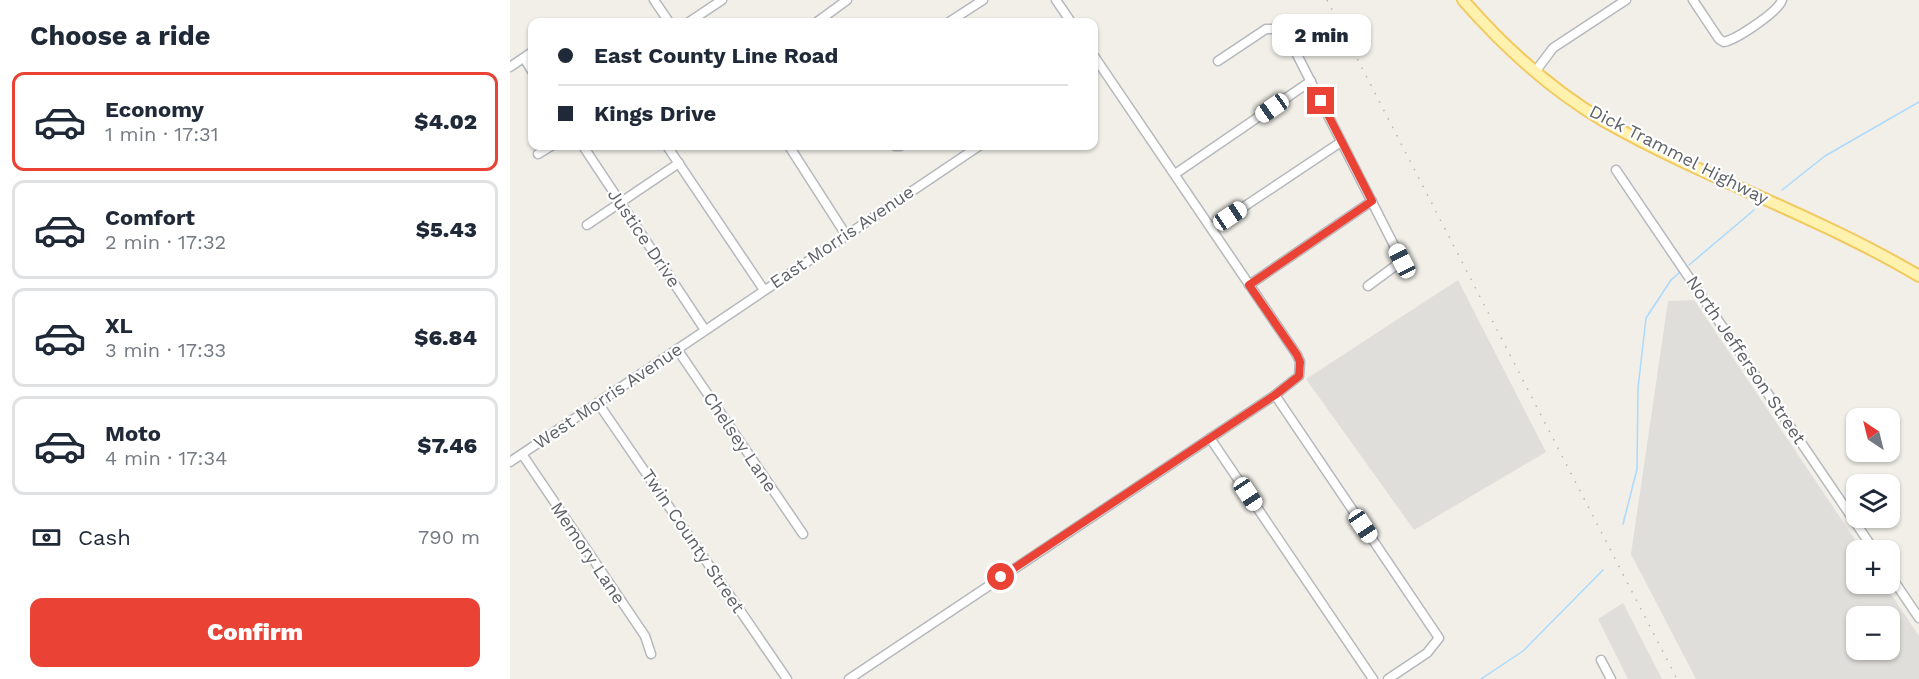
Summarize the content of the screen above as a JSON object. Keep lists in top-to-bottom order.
{
  "streets": {
    "main road": ["Dick Trammel Highway"],
    "street": [
      "East Morris Avenue",
      "Justice Drive",
      "North Jefferson Street",
      "West Morris Avenue",
      "Chelsey Lane",
      "Twin County Street",
      "Memory Lane"
    ]
  },
  "crossings": [
    ["East Morris Avenue", "Justice Drive"],
    ["East Morris Avenue", "West Morris Avenue"],
    ["Justice Drive", "West Morris Avenue"],
    ["West Morris Avenue", "Chelsey Lane"],
    ["West Morris Avenue", "Twin County Street"],
    ["West Morris Avenue", "Memory Lane"]
  ],
  "north": "top left",
  "page": {
    "heading": "Choose a ride",
    "bubble": "2 min",
    "banner": ["East County Line Road", "Kings Drive"],
    "list": [
      {
        "name": "Economy",
        "note": "1 min · 17:31",
        "value": "$4.02"
      },
      {
        "name": "Comfort",
        "note": "2 min · 17:32",
        "value": "$5.43"
      },
      {
        "name": "XL",
        "note": "3 min · 17:33",
        "value": "$6.84"
      },
      {
        "name": "Moto",
        "note": "4 min · 17:34",
        "value": "$7.46"
      }
    ],
    "map_buttons": ["+", "−"],
    "pay": ["Cash", "790 m"],
    "buttons": "Confirm"
  }
}
